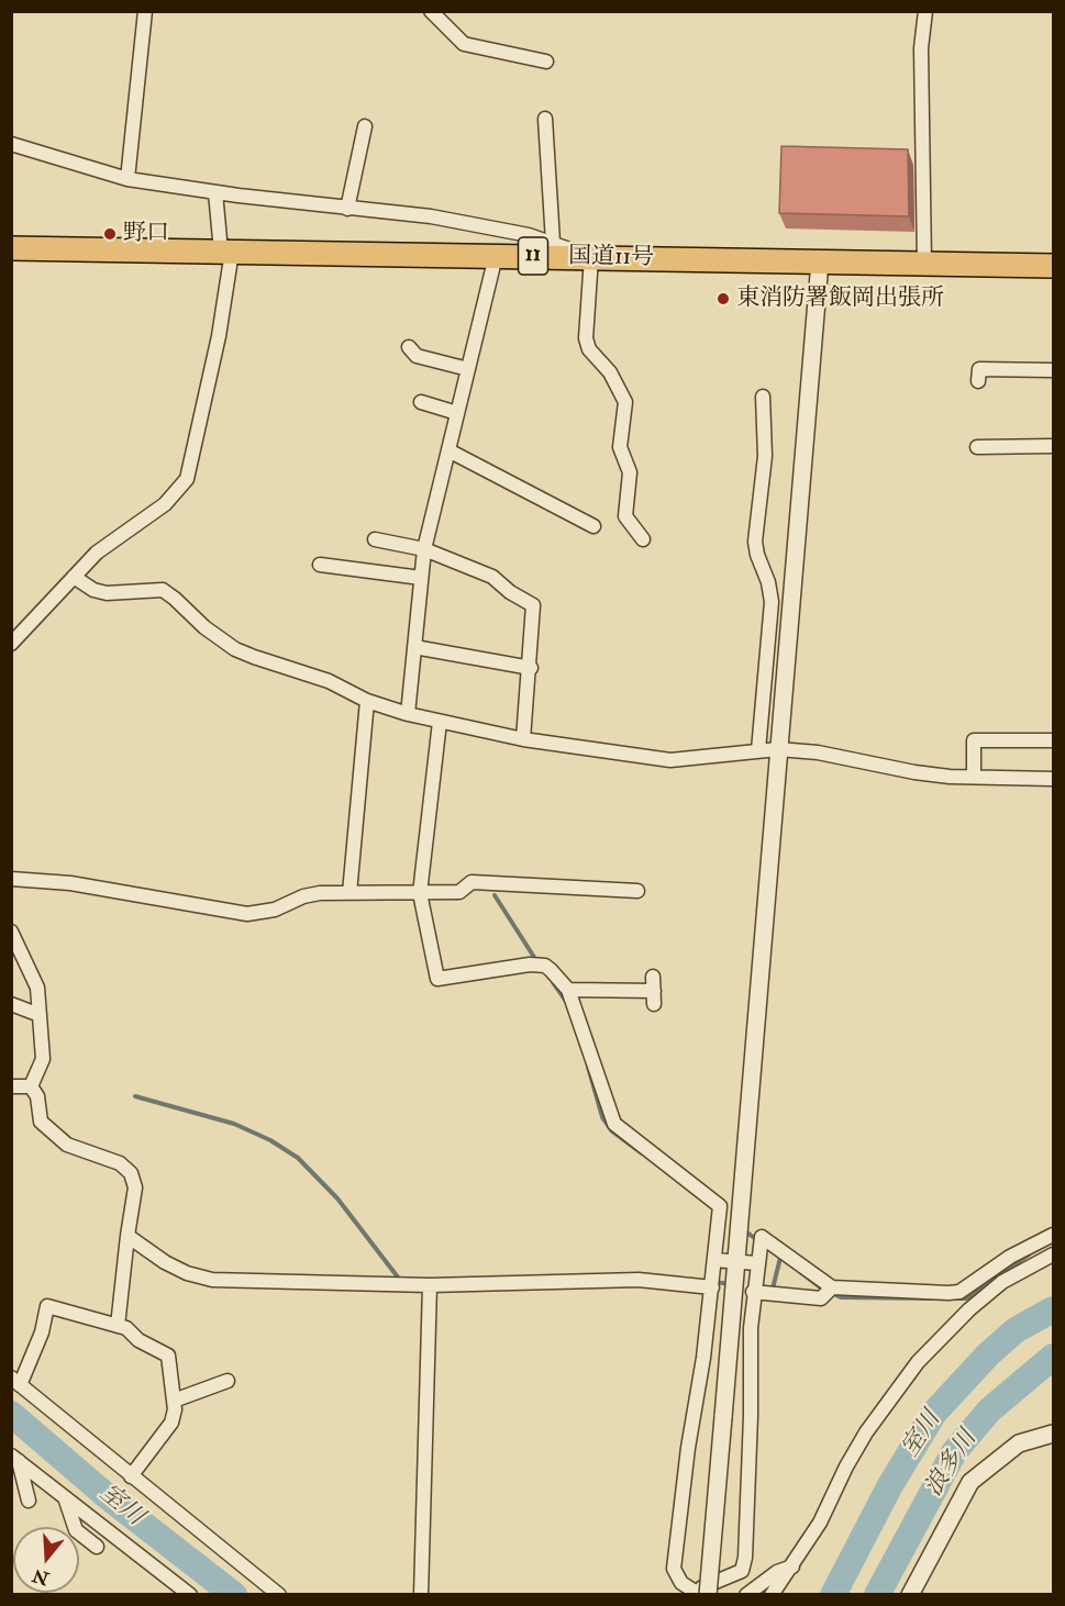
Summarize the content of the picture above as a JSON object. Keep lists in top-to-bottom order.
{
  "streets": {
    "highway": ["11", "国道11号"]
  },
  "water": ["室川", "浪多川"],
  "places": ["野口", "東消防署飯岡出張所"],
  "north": "bottom"
}
